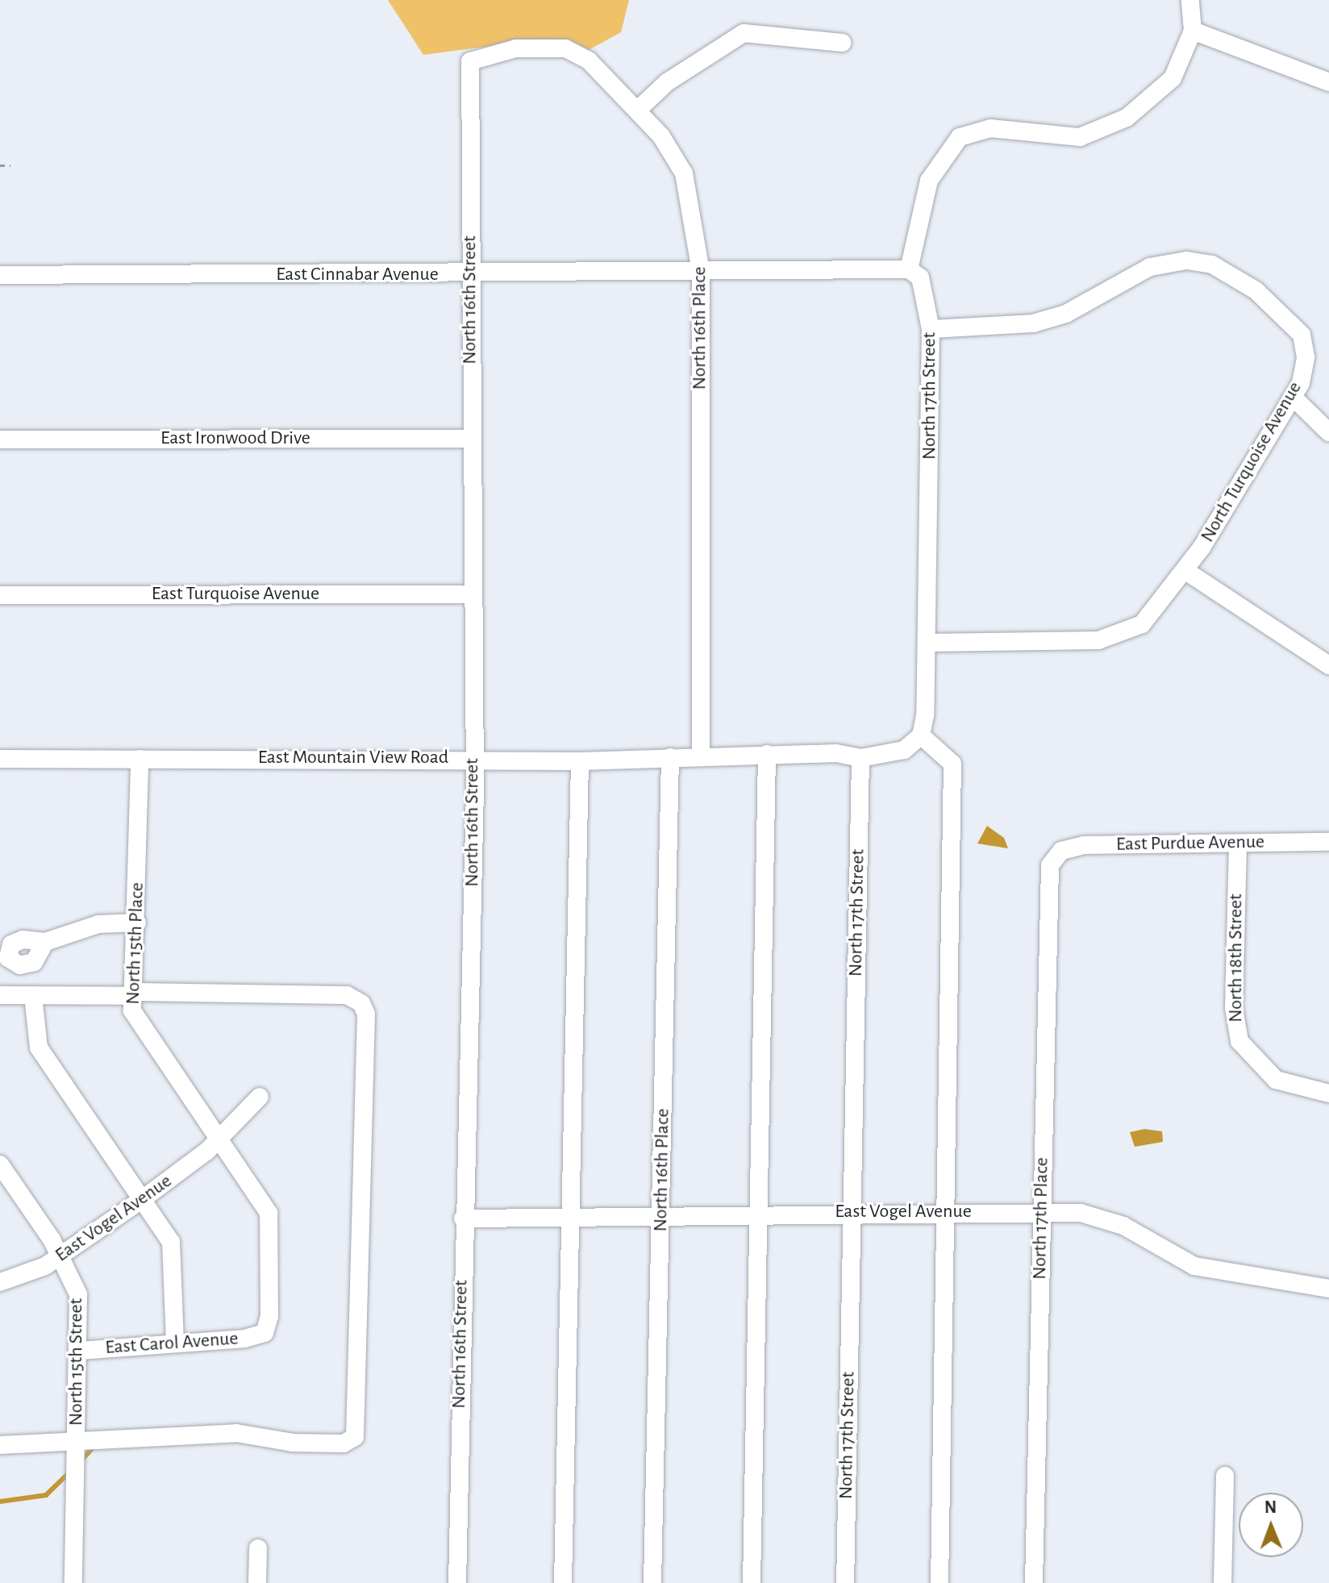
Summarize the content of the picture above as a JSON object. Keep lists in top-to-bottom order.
{
  "streets": {
    "street": [
      "East Cinnabar Avenue",
      "North 16th Street",
      "North 16th Place",
      "North 17th Street",
      "East Ironwood Drive",
      "North Turquoise Avenue",
      "East Turquoise Avenue",
      "East Mountain View Road",
      "East Purdue Avenue",
      "North 15th Place",
      "North 18th Street",
      "East Vogel Avenue",
      "North 17th Place",
      "East Carol Avenue",
      "North 15th Street"
    ]
  },
  "crossings": [
    ["East Cinnabar Avenue", "North 16th Street"],
    ["East Cinnabar Avenue", "North 16th Place"],
    ["East Cinnabar Avenue", "North 17th Street"],
    ["North 16th Street", "North 16th Place"],
    ["North 16th Street", "East Ironwood Drive"],
    ["North 16th Street", "East Turquoise Avenue"],
    ["North 16th Street", "East Mountain View Road"],
    ["North 16th Street", "East Vogel Avenue"],
    ["North 16th Place", "East Mountain View Road"],
    ["North 16th Place", "East Vogel Avenue"],
    ["North 17th Street", "North Turquoise Avenue"],
    ["North 17th Street", "East Mountain View Road"],
    ["North 17th Street", "East Vogel Avenue"],
    ["East Mountain View Road", "North 15th Place"],
    ["East Purdue Avenue", "North 18th Street"],
    ["East Purdue Avenue", "North 17th Place"],
    ["North 15th Place", "East Vogel Avenue"],
    ["North 15th Place", "East Carol Avenue"],
    ["East Vogel Avenue", "North 17th Place"],
    ["East Vogel Avenue", "North 15th Street"],
    ["East Carol Avenue", "North 15th Street"]
  ],
  "north": "top"
}
